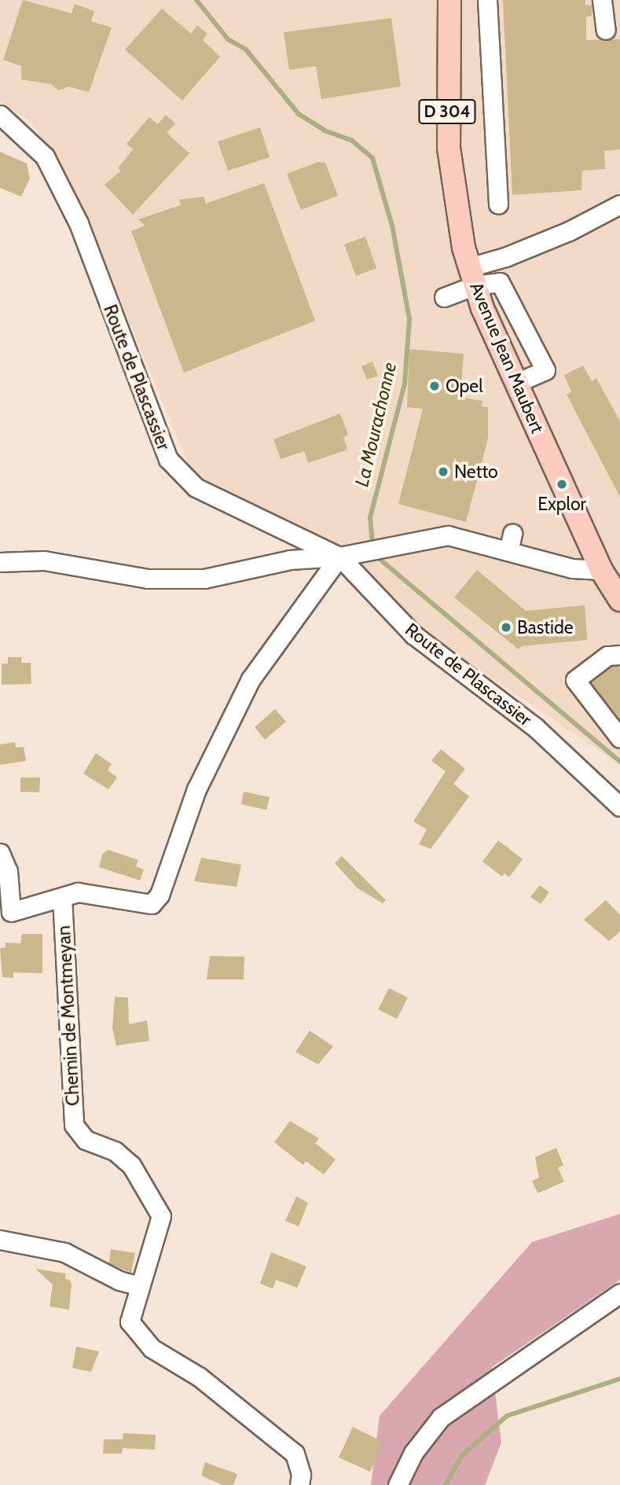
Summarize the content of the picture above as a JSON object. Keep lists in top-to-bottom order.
{
  "streets": {
    "main road": ["D 304", "Avenue Jean Maubert"],
    "street": ["Route de Plascassier", "Chemin de Montmeyan"]
  },
  "water": ["La Mourachonne"],
  "places": [
    "Opel",
    "Netto",
    "Explor",
    "Bastide"
  ]
}
